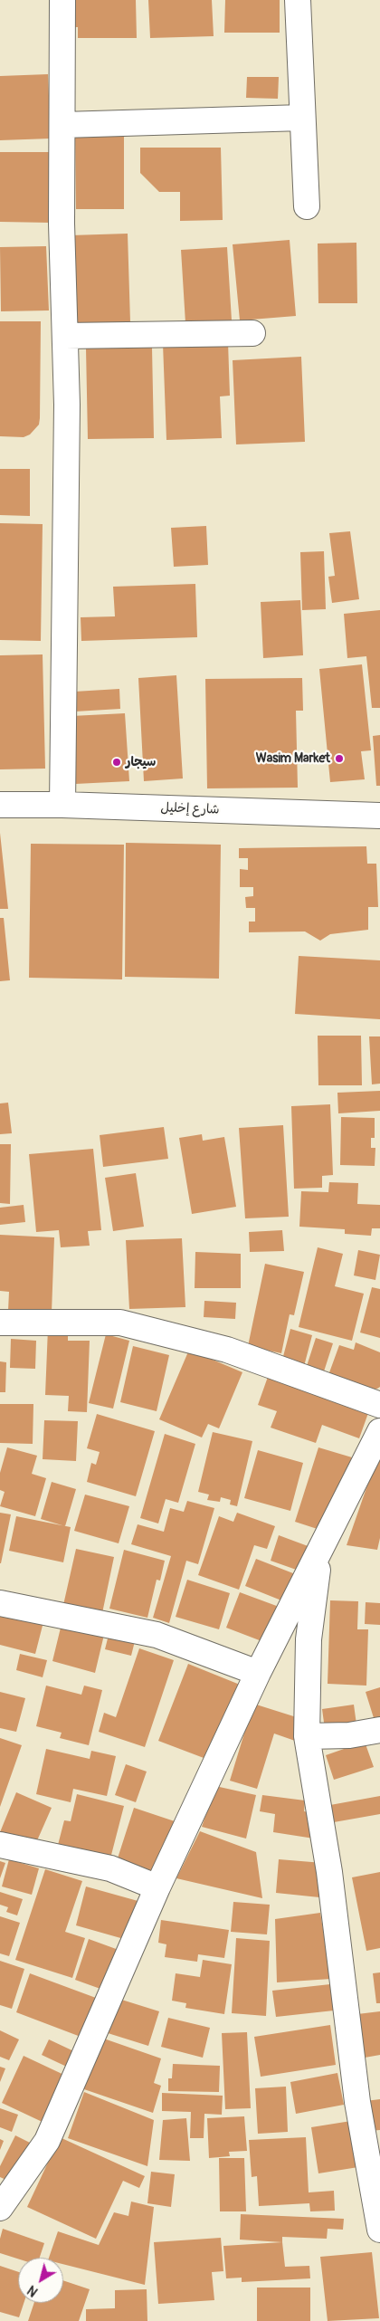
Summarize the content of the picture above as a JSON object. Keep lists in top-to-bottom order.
{
  "streets": {
    "street": ["شارع إخليل"]
  },
  "places": ["Wasim Market", "سيجار"],
  "north": "bottom left"
}
